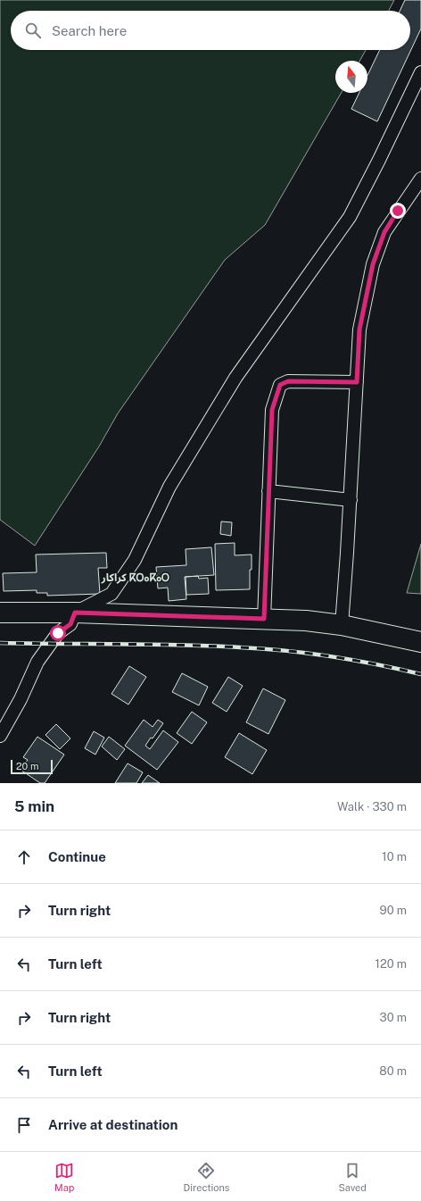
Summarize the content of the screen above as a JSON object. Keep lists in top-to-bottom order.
{
  "districts": ["كراكار ⴽⵔⴰⴽⴰⵔ"],
  "scale_bar": "20 m",
  "north": "top",
  "page": {
    "search": "Search here",
    "scale": "20 m",
    "heading": ["5 min", "Walk · 330 m"],
    "list": [
      ["Continue", "10 m"],
      ["Turn right", "90 m"],
      ["Turn left", "120 m"],
      ["Turn right", "30 m"],
      ["Turn left", "80 m"],
      "Arrive at destination"
    ],
    "nav": ["Map", "Directions", "Saved"]
  }
}
